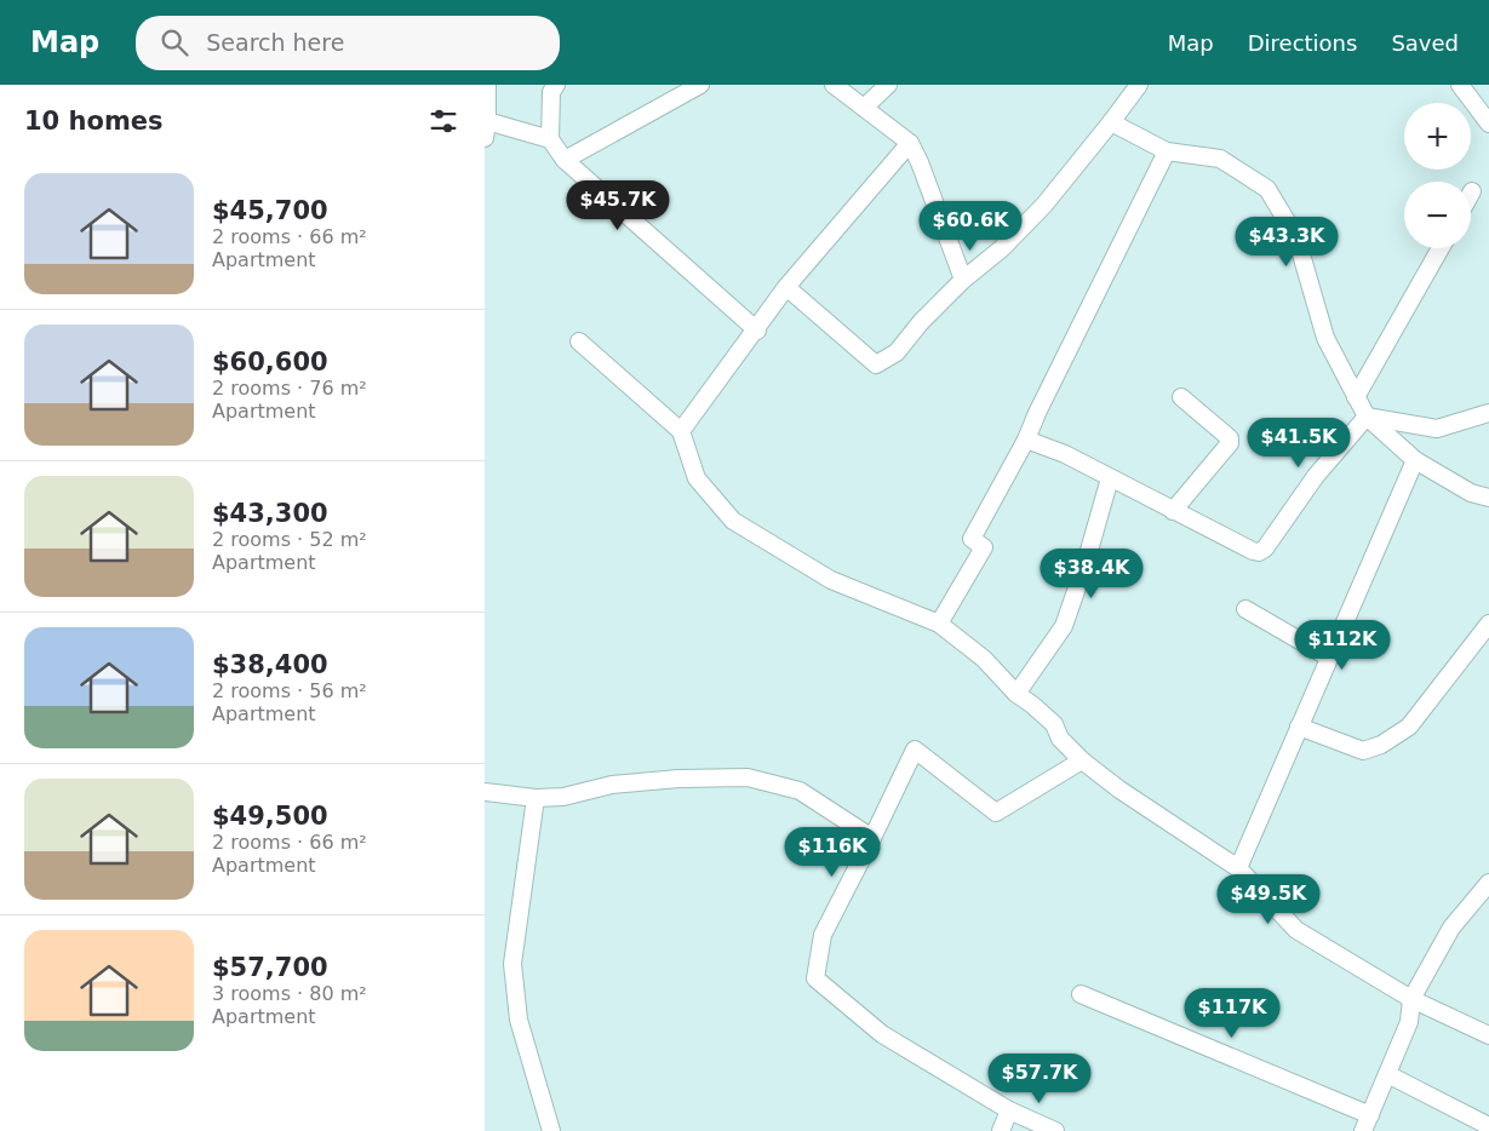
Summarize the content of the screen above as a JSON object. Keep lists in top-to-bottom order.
{
  "page": {
    "header": "Map",
    "search": "Search here",
    "nav": ["Map", "Directions", "Saved"],
    "heading": "10 homes",
    "map_buttons": ["+", "−"],
    "list": [
      {
        "name": "$45,700",
        "note": "2 rooms · 66 m² · Apartment"
      },
      {
        "name": "$60,600",
        "note": "2 rooms · 76 m² · Apartment"
      },
      {
        "name": "$43,300",
        "note": "2 rooms · 52 m² · Apartment"
      },
      {
        "name": "$38,400",
        "note": "2 rooms · 56 m² · Apartment"
      },
      {
        "name": "$49,500",
        "note": "2 rooms · 66 m² · Apartment"
      },
      {
        "name": "$57,700",
        "note": "3 rooms · 80 m² · Apartment"
      }
    ],
    "price": [
      "$45.7K",
      "$60.6K",
      "$43.3K",
      "$41.5K",
      "$38.4K",
      "$112K",
      "$116K",
      "$49.5K",
      "$117K",
      "$57.7K"
    ]
  }
}
